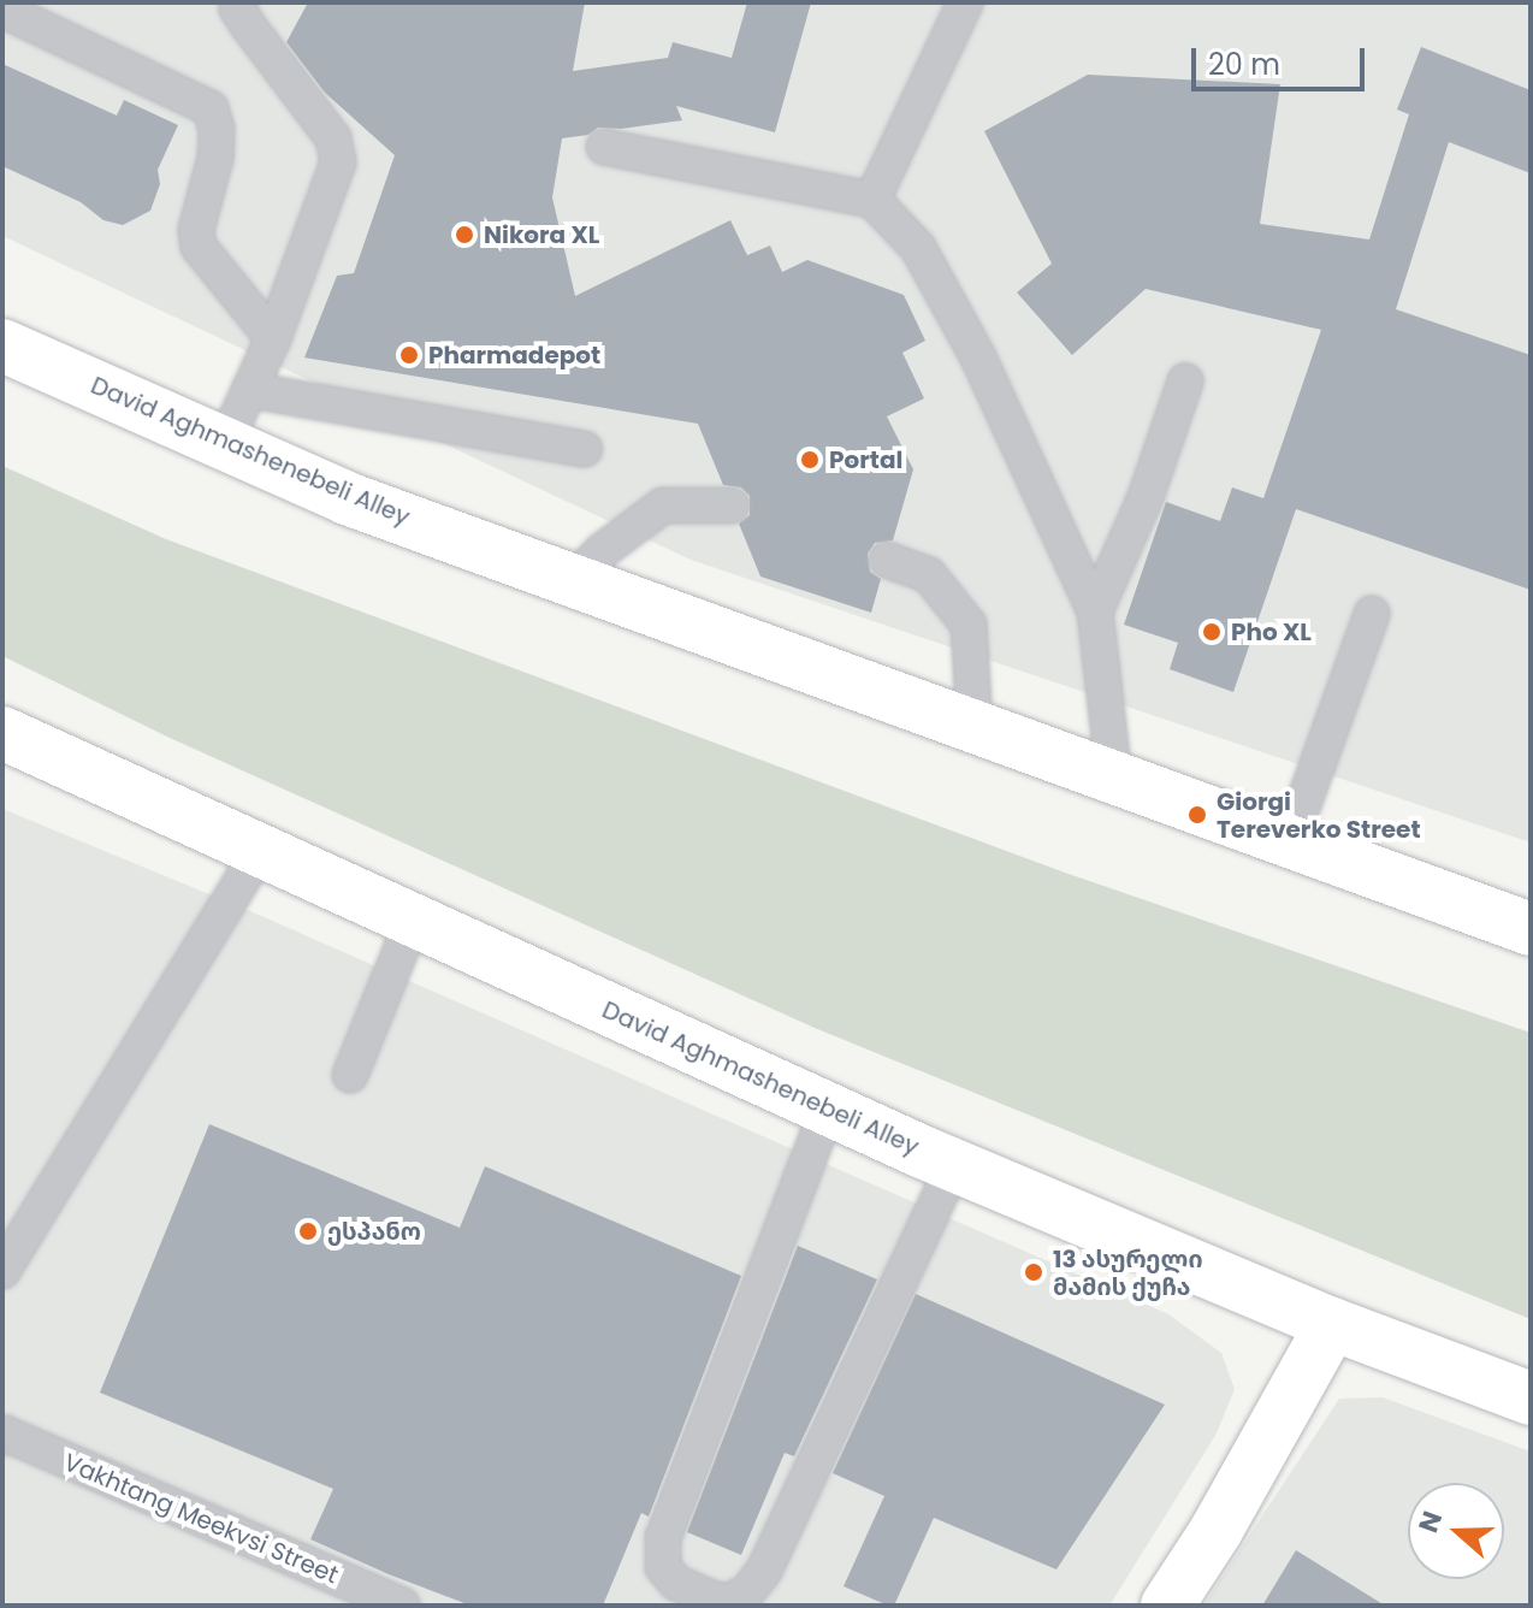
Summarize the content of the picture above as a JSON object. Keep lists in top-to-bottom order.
{
  "streets": {
    "main road": ["David Aghmashenebeli Alley"],
    "lane": ["Vakhtang Meekvsi Street"]
  },
  "places": [
    "Nikora XL",
    "Pharmadepot",
    "Portal",
    "Pho XL",
    "Giorgi Tereverko Street",
    "ესპანო",
    "13 ასურელი მამის ქუჩა"
  ],
  "scale_bar": "20 m",
  "north": "left"
}
